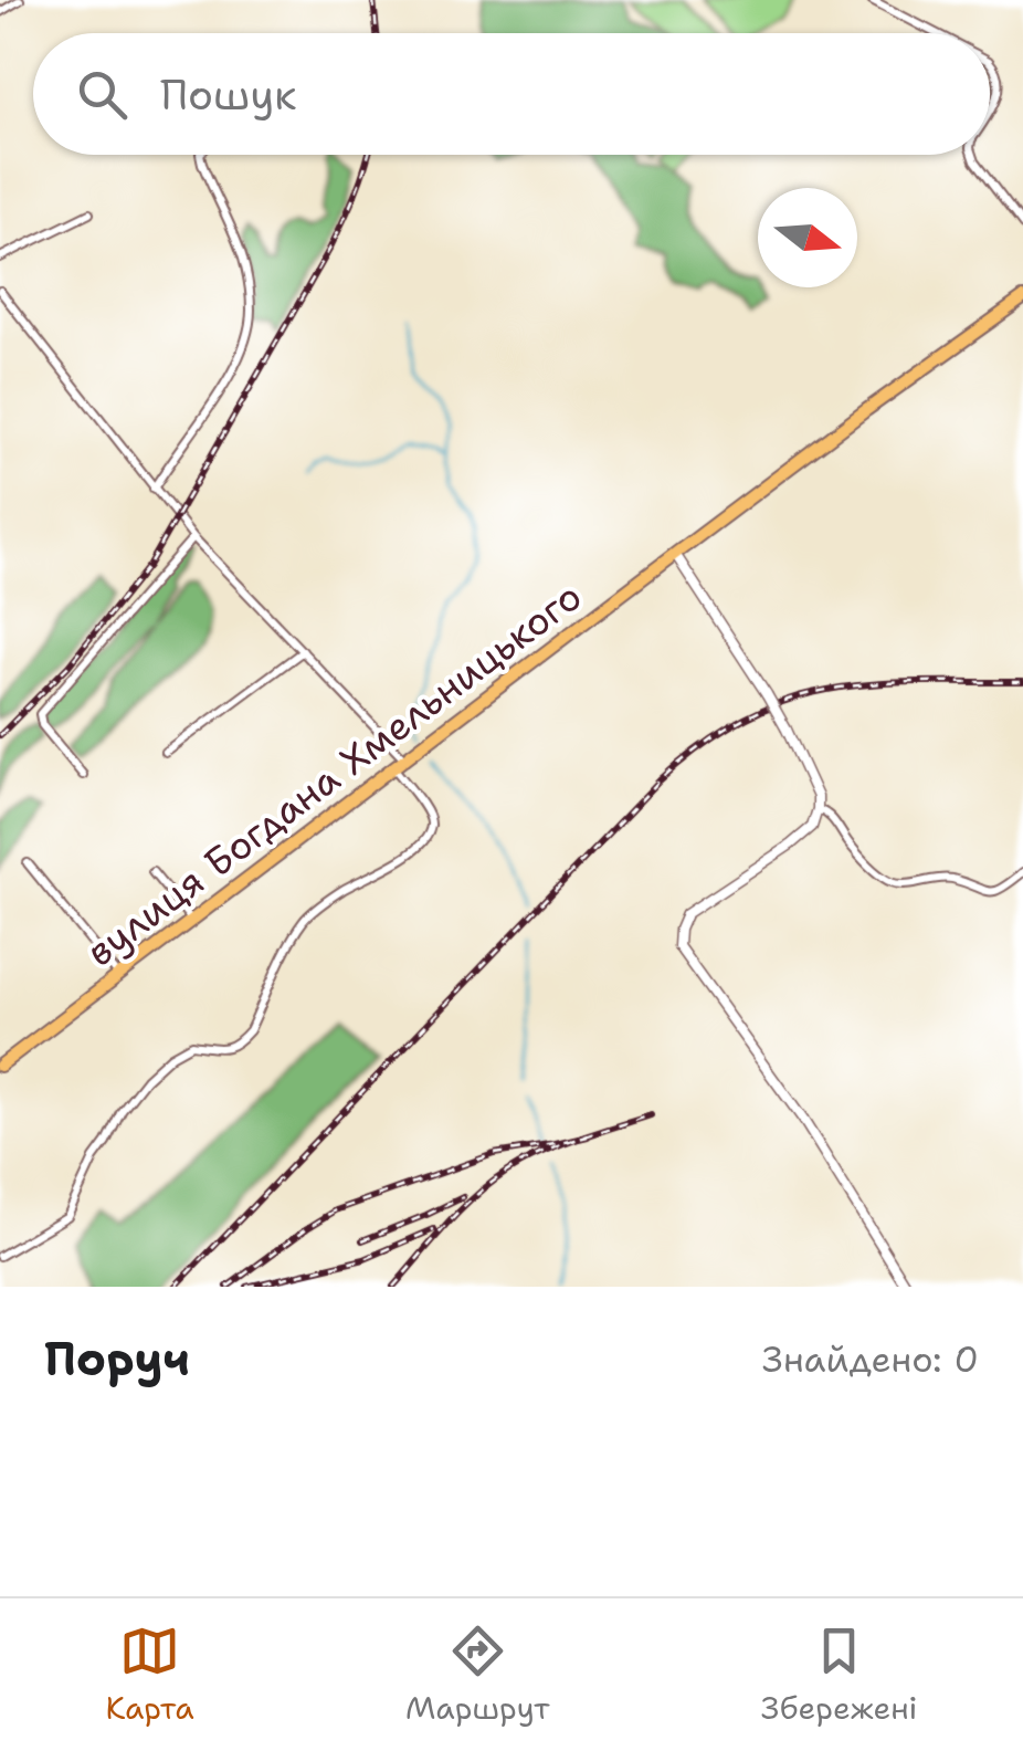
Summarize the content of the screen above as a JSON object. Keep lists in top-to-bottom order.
{
  "streets": {
    "main road": ["вулиця Богдана Хмельницького"]
  },
  "north": "right",
  "page": {
    "search": "Пошук",
    "heading": ["Поруч", "Знайдено: 0"],
    "nav": ["Карта", "Маршрут", "Збережені"]
  }
}
